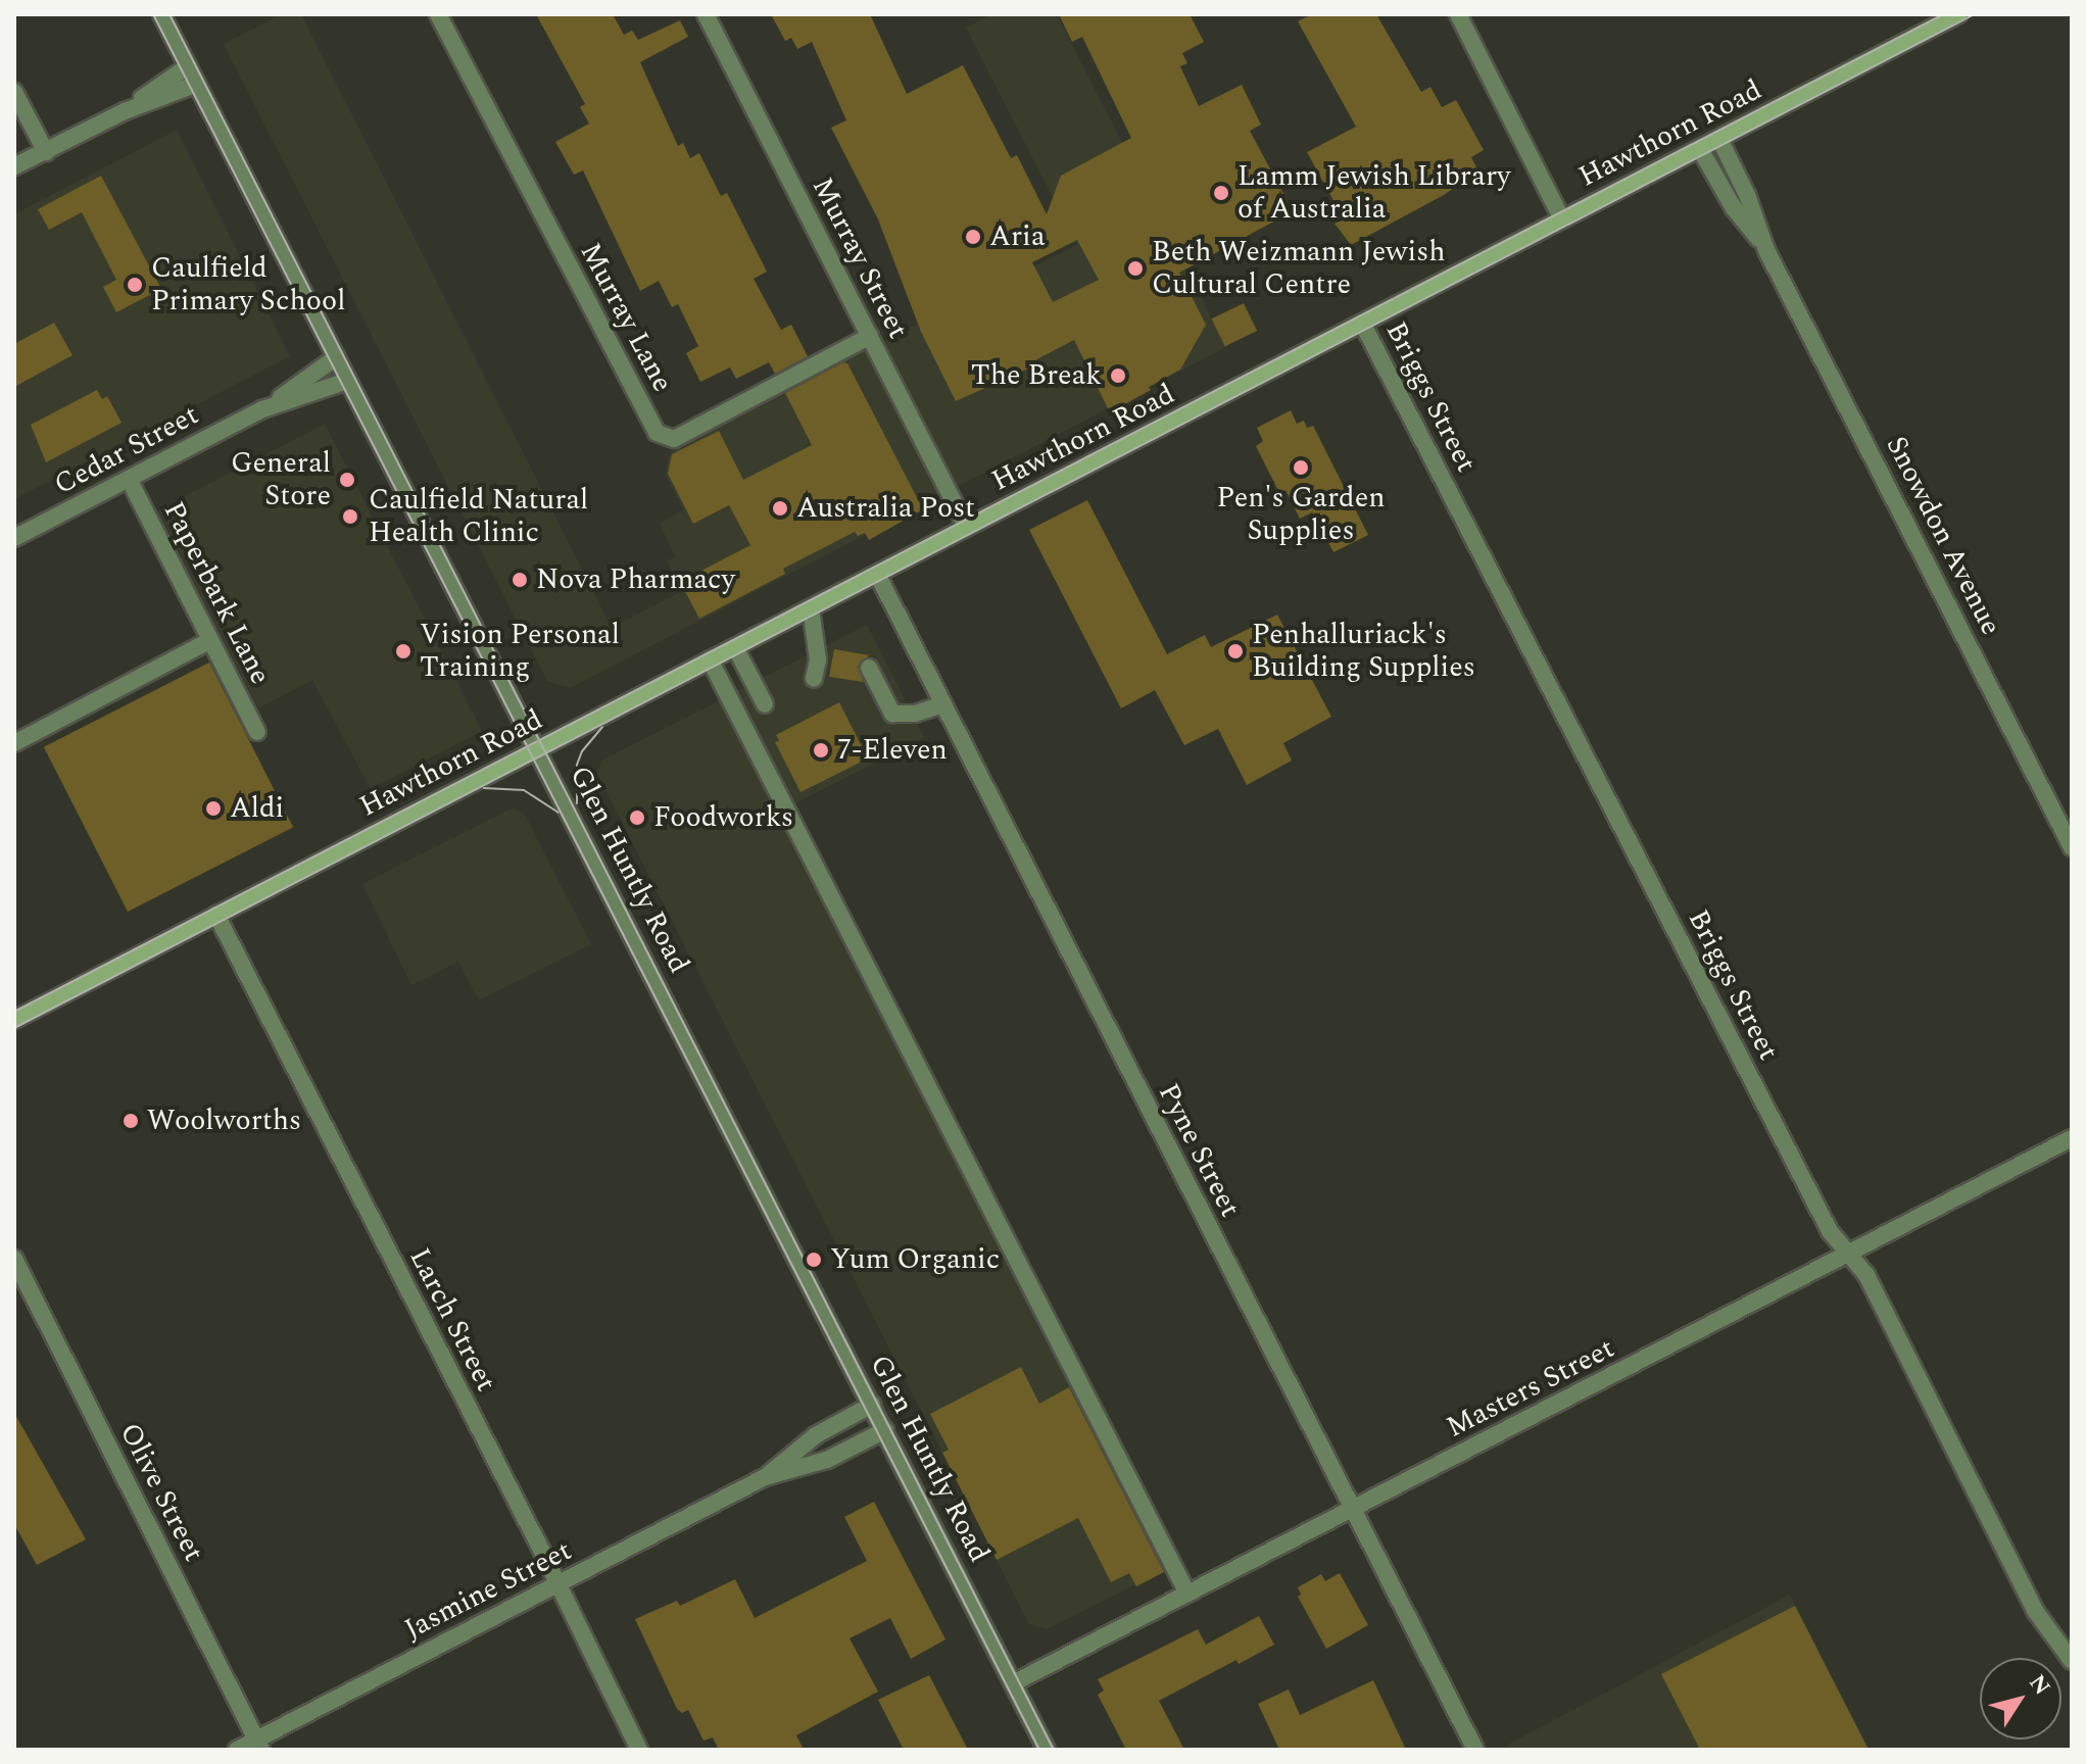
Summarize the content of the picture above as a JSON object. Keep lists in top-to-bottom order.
{
  "streets": {
    "main road": ["Hawthorn Road"],
    "street": [
      "Murray Street",
      "Murray Lane",
      "Briggs Street",
      "Cedar Street",
      "Snowdon Avenue",
      "Paperbark Lane",
      "Glen Huntly Road",
      "Pyne Street",
      "Larch Street",
      "Masters Street",
      "Olive Street",
      "Jasmine Street"
    ]
  },
  "crossings": [
    ["Hawthorn Road", "Murray Street"],
    ["Hawthorn Road", "Briggs Street"],
    ["Hawthorn Road", "Snowdon Avenue"],
    ["Hawthorn Road", "Glen Huntly Road"],
    ["Hawthorn Road", "Pyne Street"],
    ["Hawthorn Road", "Larch Street"],
    ["Murray Street", "Murray Lane"],
    ["Briggs Street", "Masters Street"],
    ["Cedar Street", "Paperbark Lane"],
    ["Cedar Street", "Glen Huntly Road"],
    ["Glen Huntly Road", "Masters Street"],
    ["Glen Huntly Road", "Jasmine Street"],
    ["Pyne Street", "Masters Street"],
    ["Larch Street", "Jasmine Street"],
    ["Olive Street", "Jasmine Street"]
  ],
  "places": [
    "Lamm Jewish Library of Australia",
    "Aria",
    "Beth Weizmann Jewish Cultural Centre",
    "Caulfield Primary School",
    "The Break",
    "Pen's Garden Supplies",
    "General Store",
    "Australia Post",
    "Caulfield Natural Health Clinic",
    "Nova Pharmacy",
    "Vision Personal Training",
    "Penhalluriack's Building Supplies",
    "7-Eleven",
    "Aldi",
    "Foodworks",
    "Woolworths",
    "Yum Organic"
  ],
  "north": "top right"
}
